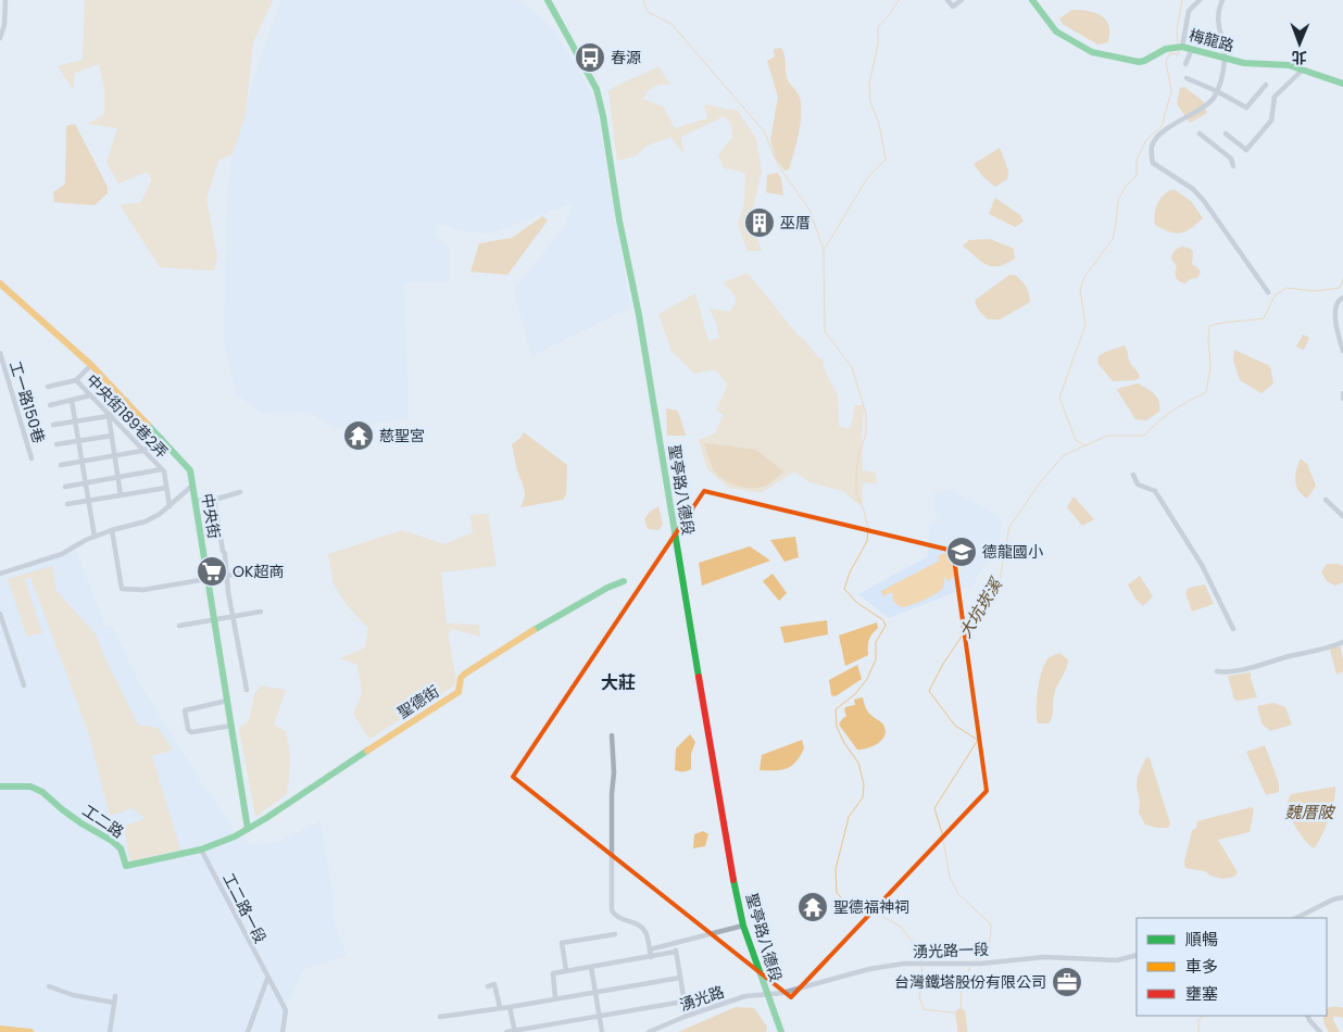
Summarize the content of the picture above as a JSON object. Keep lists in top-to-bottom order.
{
  "streets": {
    "street": [
      "梅龍路",
      "工一路150巷",
      "中央街189巷2弄",
      "聖亭路八德段",
      "中央街",
      "聖德街",
      "工二路",
      "工二路一段",
      "湧光路一段",
      "湧光路"
    ]
  },
  "crossings": [
    ["聖亭路八德段", "湧光路一段"],
    ["聖亭路八德段", "湧光路"],
    ["中央街", "聖德街"],
    ["中央街", "工二路"],
    ["聖德街", "工二路"],
    ["工二路", "工二路一段"],
    ["湧光路一段", "湧光路"]
  ],
  "districts": ["大莊"],
  "water": ["大坑崁溪", "魏厝陂"],
  "places": {
    "bus stop": ["春源"],
    "building": ["巫厝"],
    "temple": ["慈聖宮", "聖德福神祠"],
    "school or university": ["德龍國小"],
    "supermarket": ["OK超商"],
    "office": ["台灣鐵塔股份有限公司"]
  },
  "legend": ["順暢", "車多", "壅塞"],
  "north": "bottom"
}
